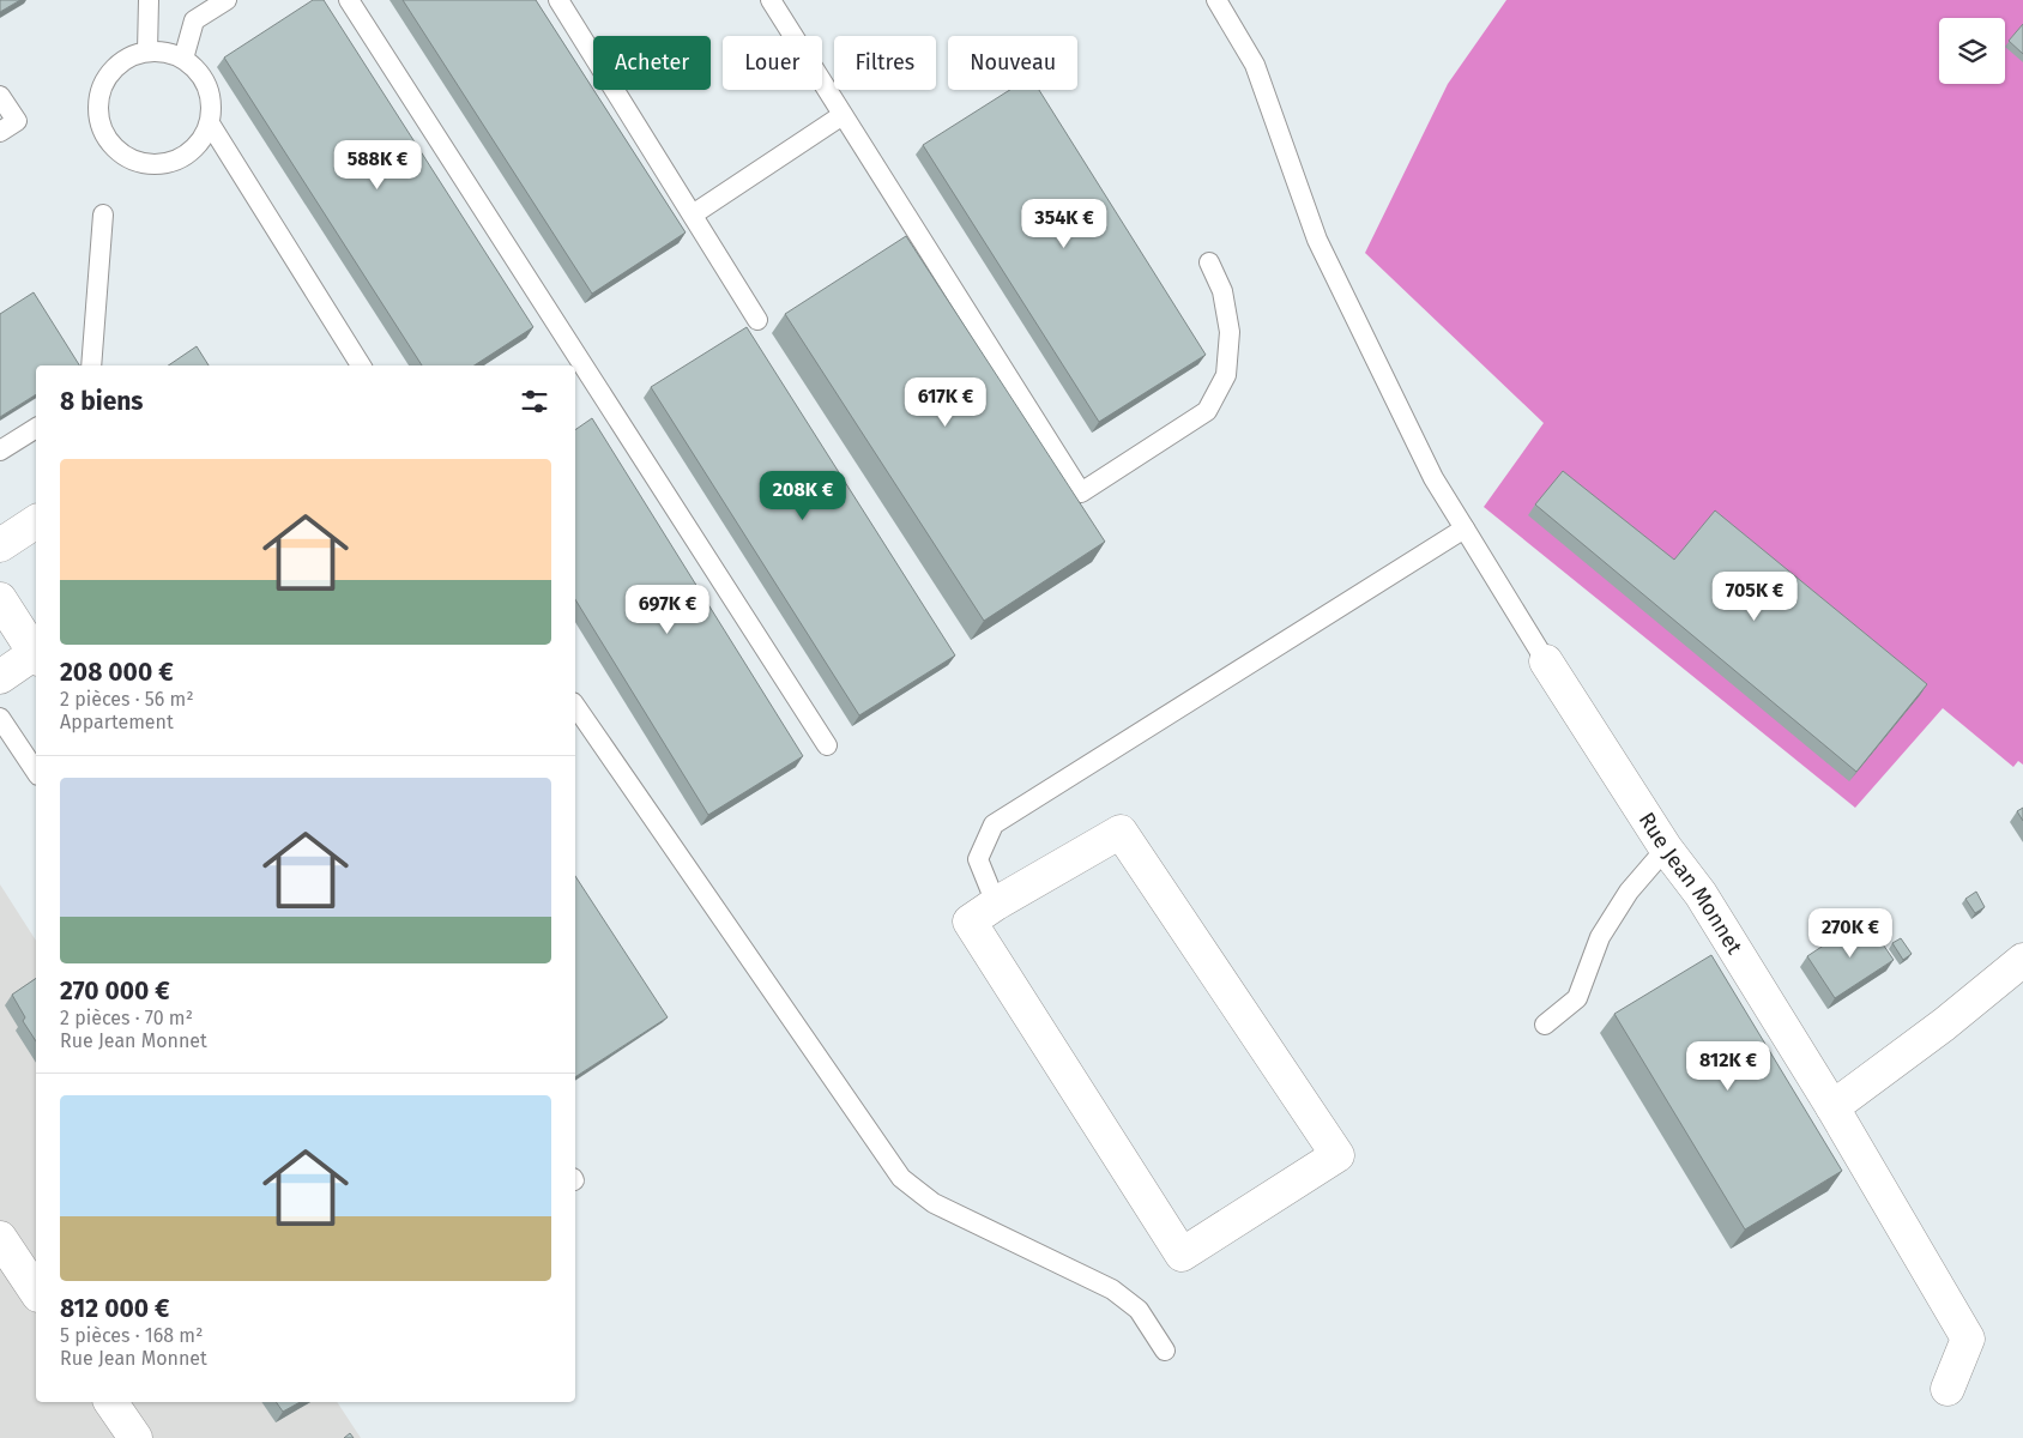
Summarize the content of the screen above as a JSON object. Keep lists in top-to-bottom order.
{
  "streets": {
    "street": ["Rue Jean Monnet"]
  },
  "page": {
    "chip": [
      "Acheter",
      "Louer",
      "Filtres",
      "Nouveau"
    ],
    "price": [
      "588K €",
      "354K €",
      "617K €",
      "208K €",
      "705K €",
      "697K €",
      "270K €",
      "812K €"
    ],
    "heading": "8 biens",
    "list": [
      {
        "name": "208 000 €",
        "note": "2 pièces · 56 m² · Appartement"
      },
      {
        "name": "270 000 €",
        "note": "2 pièces · 70 m² · Rue Jean Monnet"
      },
      {
        "name": "812 000 €",
        "note": "5 pièces · 168 m² · Rue Jean Monnet"
      }
    ]
  }
}
